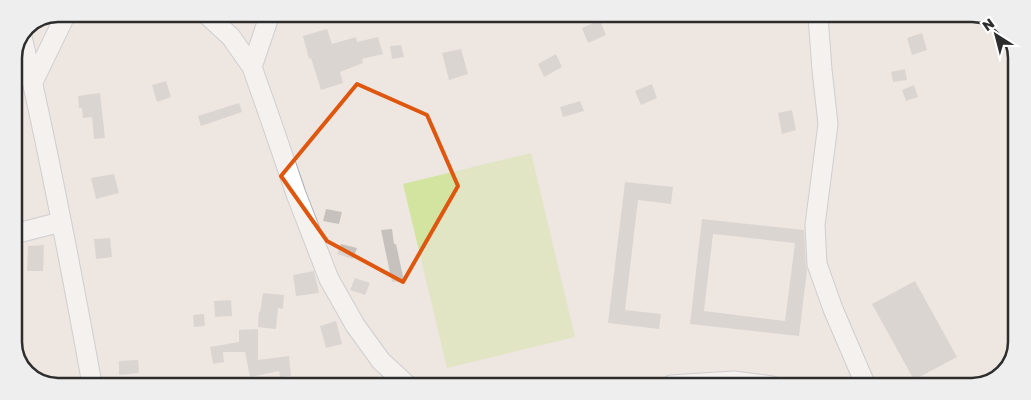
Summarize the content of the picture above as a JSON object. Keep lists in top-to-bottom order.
{
  "north": "top left"
}
